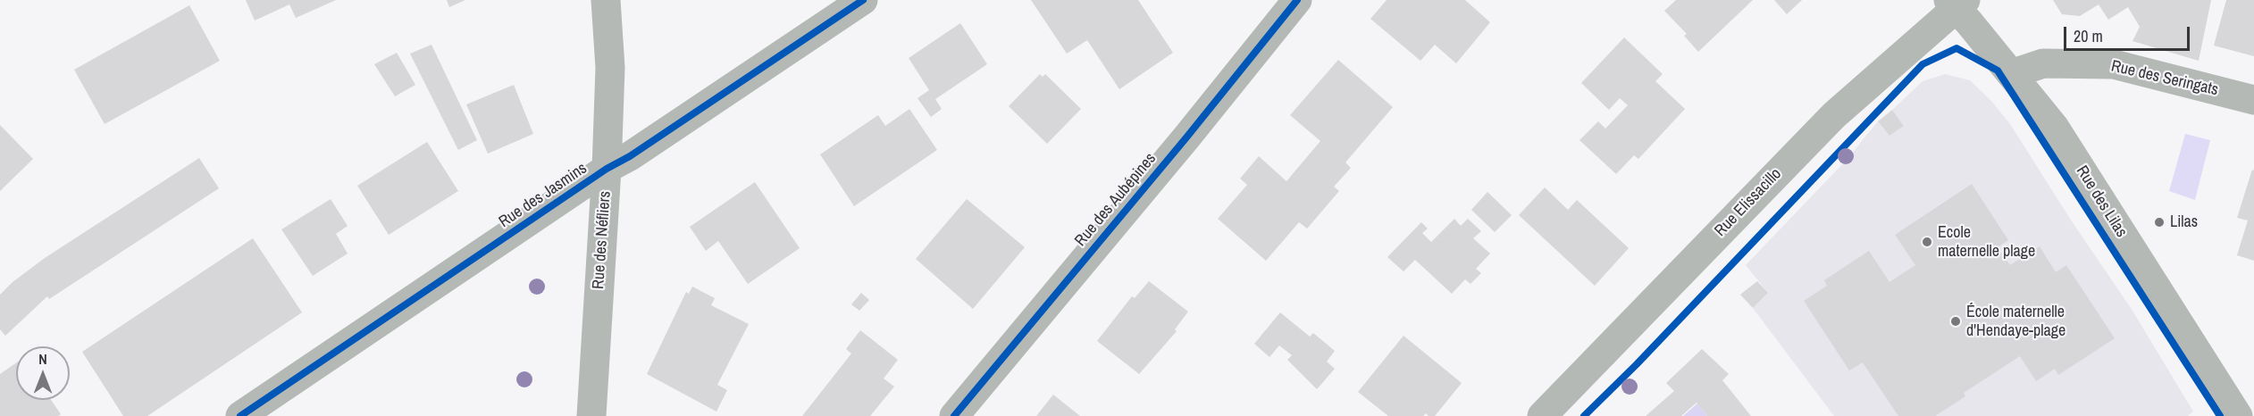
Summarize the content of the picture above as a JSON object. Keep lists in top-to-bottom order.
{
  "streets": {
    "street": [
      "Rue des Seringats",
      "Rue des Jasmins",
      "Rue des Aubépines",
      "Rue des Lilas",
      "Rue Elissacillo",
      "Rue des Néfliers"
    ]
  },
  "crossings": [
    ["Rue des Seringats", "Rue des Lilas"],
    ["Rue des Jasmins", "Rue des Néfliers"],
    ["Rue des Lilas", "Rue Elissacillo"]
  ],
  "places": ["Lilas", "Ecole maternelle plage", "École maternelle d'Hendaye-plage"],
  "scale_bar": "20 m",
  "north": "top"
}
